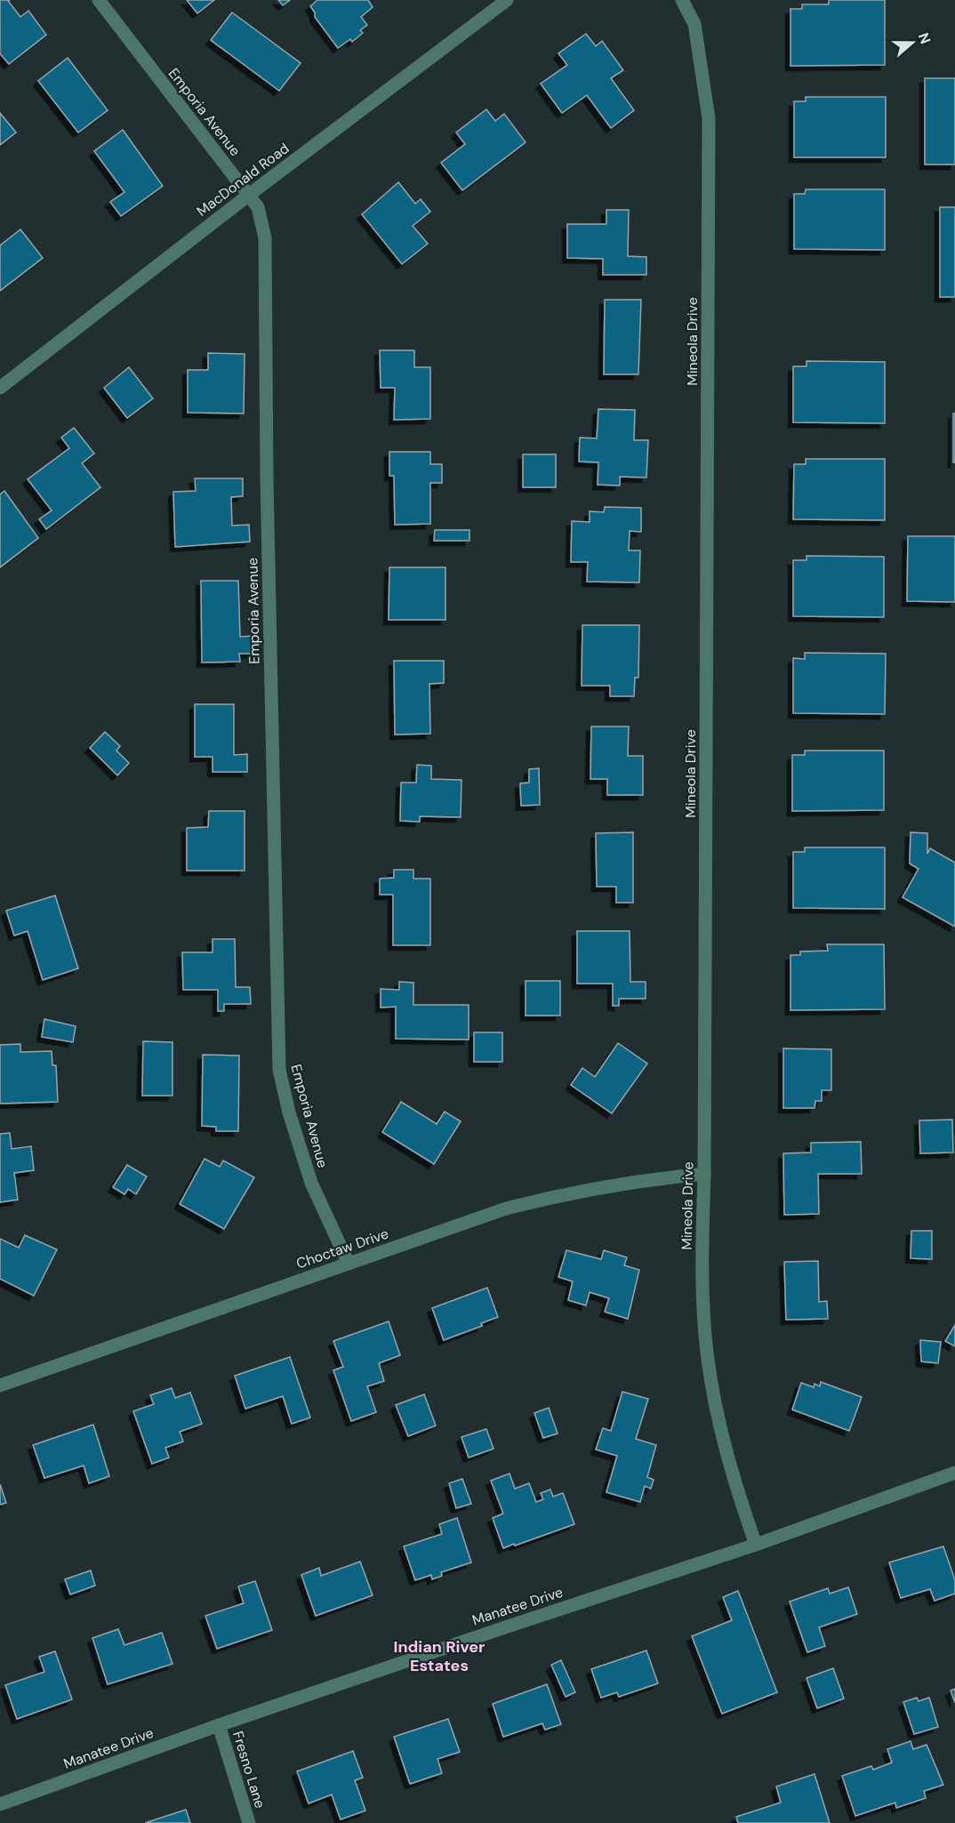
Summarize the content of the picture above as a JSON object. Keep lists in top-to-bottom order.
{
  "streets": {
    "street": [
      "Emporia Avenue",
      "MacDonald Road",
      "Mineola Drive",
      "Choctaw Drive",
      "Manatee Drive",
      "Fresno Lane"
    ]
  },
  "crossings": [
    ["Emporia Avenue", "MacDonald Road"],
    ["Emporia Avenue", "Choctaw Drive"],
    ["Mineola Drive", "Choctaw Drive"],
    ["Mineola Drive", "Manatee Drive"],
    ["Manatee Drive", "Fresno Lane"]
  ],
  "districts": ["Indian River Estates"],
  "north": "right"
}
